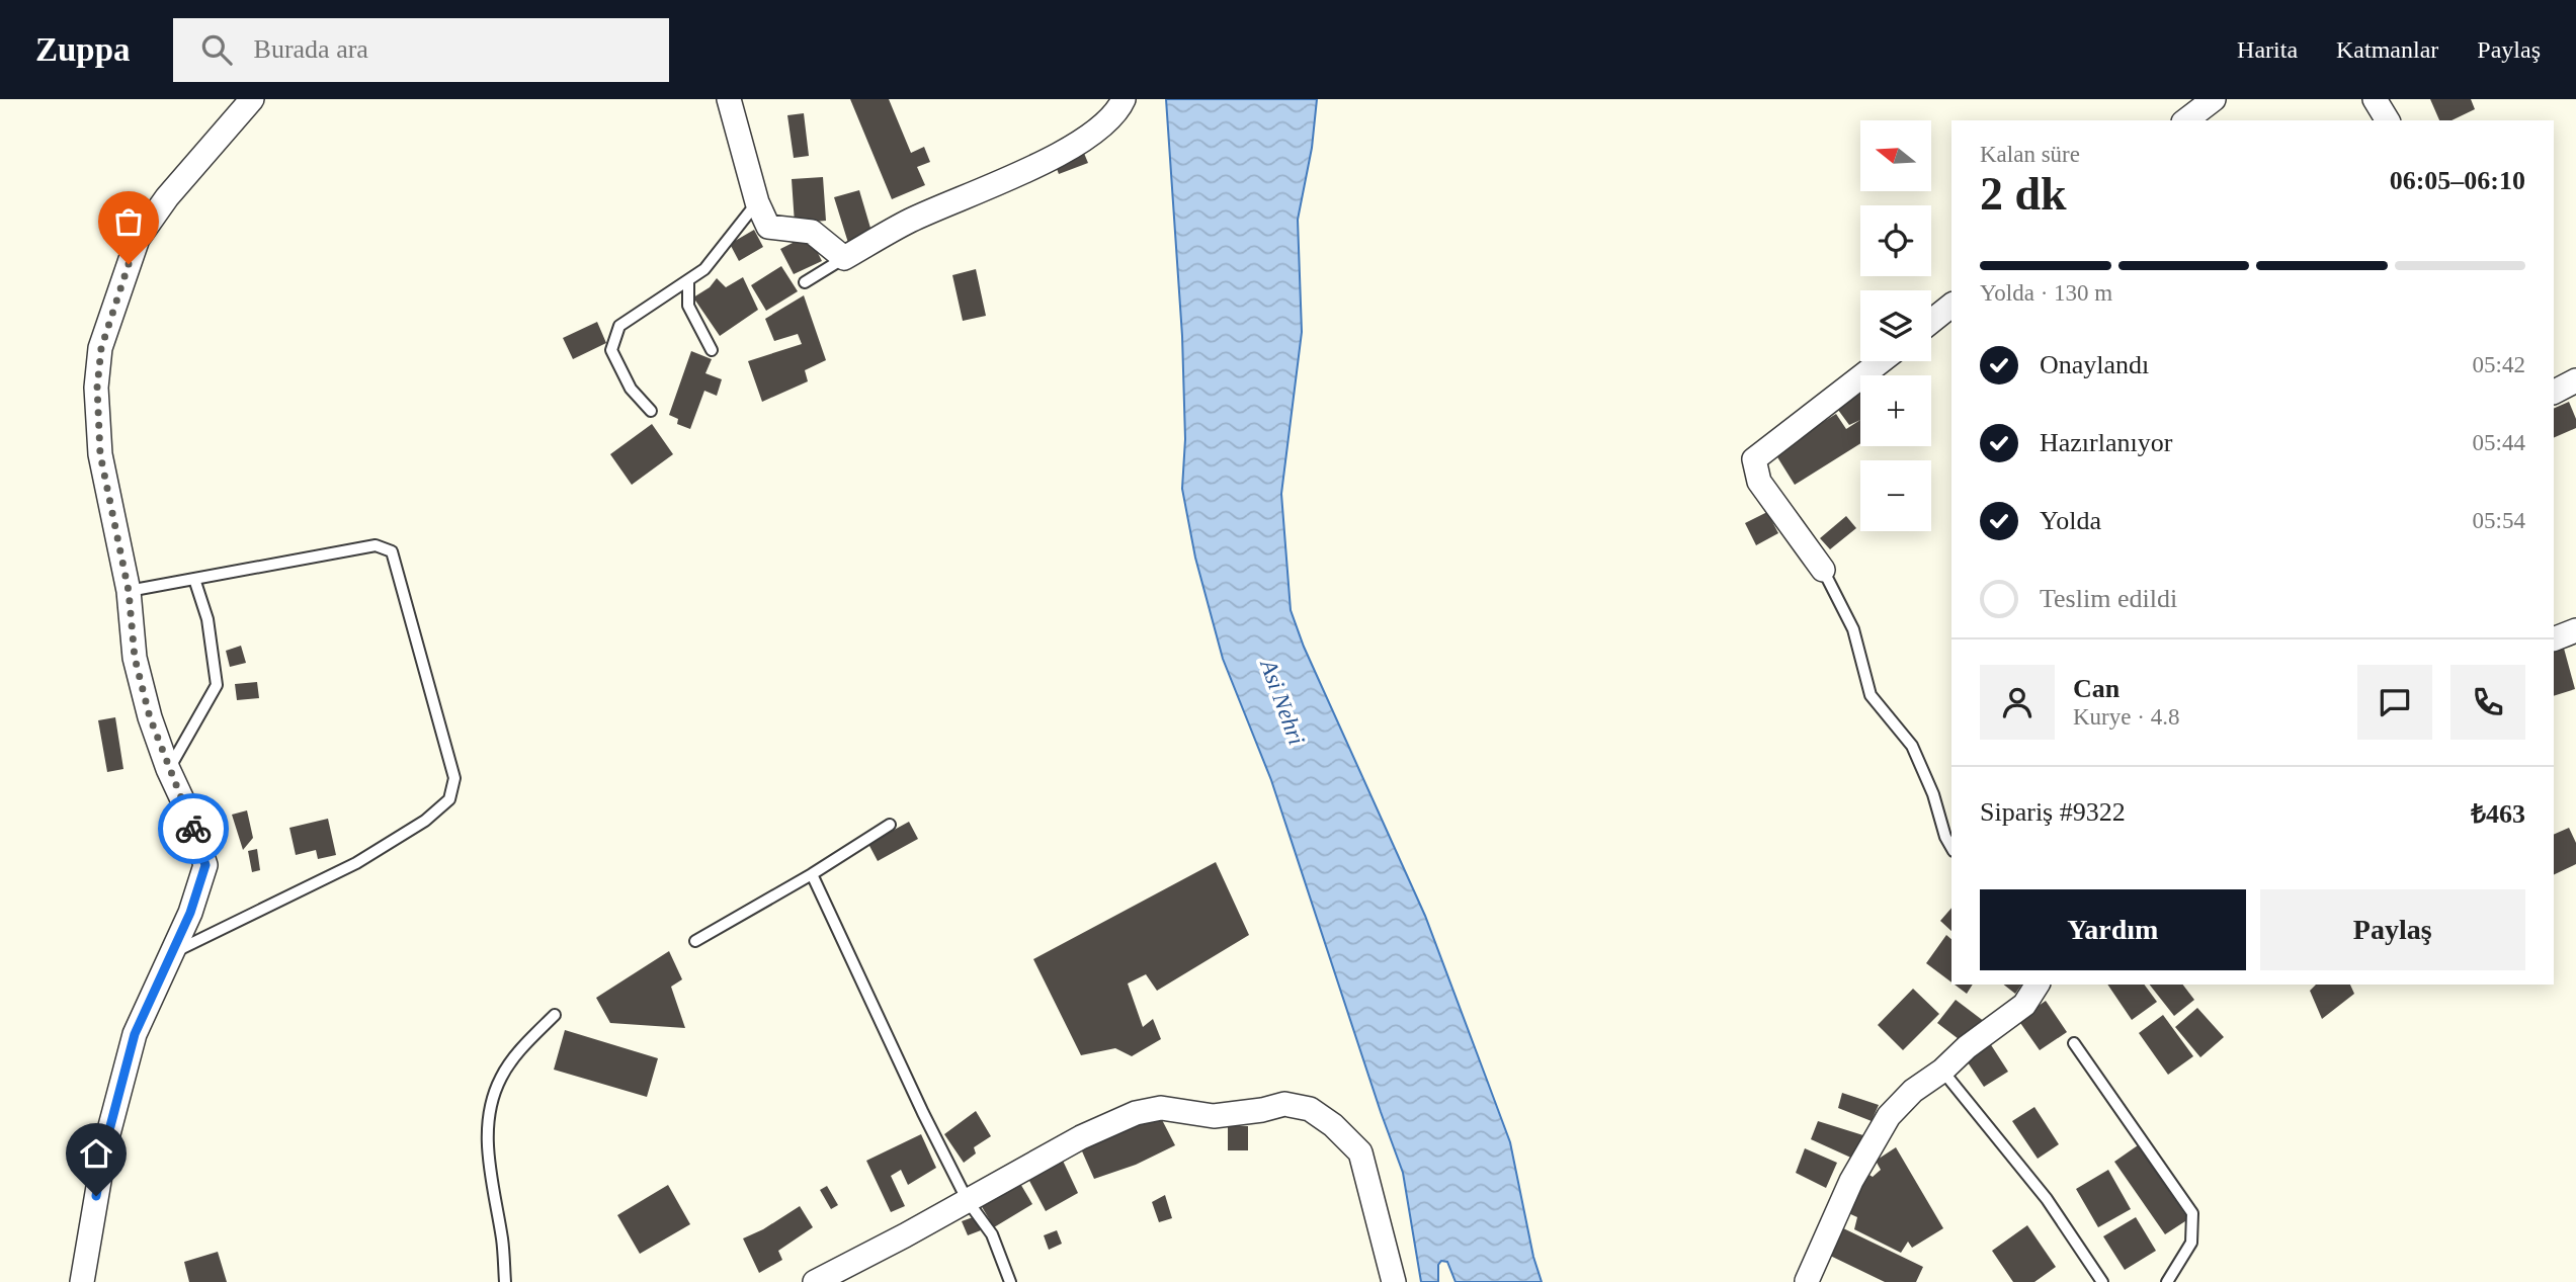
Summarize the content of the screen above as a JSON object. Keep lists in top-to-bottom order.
{
  "water": ["Asi Nehri"],
  "north": "left",
  "page": {
    "header": "Zuppa",
    "search": "Burada ara",
    "nav": ["Harita", "Katmanlar", "Paylaş"],
    "map_buttons": ["+", "−"],
    "heading": ["2 dk", "Kalan süre", "06:05–06:10"],
    "panel": [
      "Can",
      "Kurye · 4.8",
      "Sipariş #9322",
      "₺463"
    ],
    "bar": "Yolda · 130 m",
    "list": [
      ["Onaylandı", "05:42"],
      ["Hazırlanıyor", "05:44"],
      ["Yolda", "05:54"],
      "Teslim edildi"
    ],
    "buttons": ["Yardım", "Paylaş"]
  }
}
